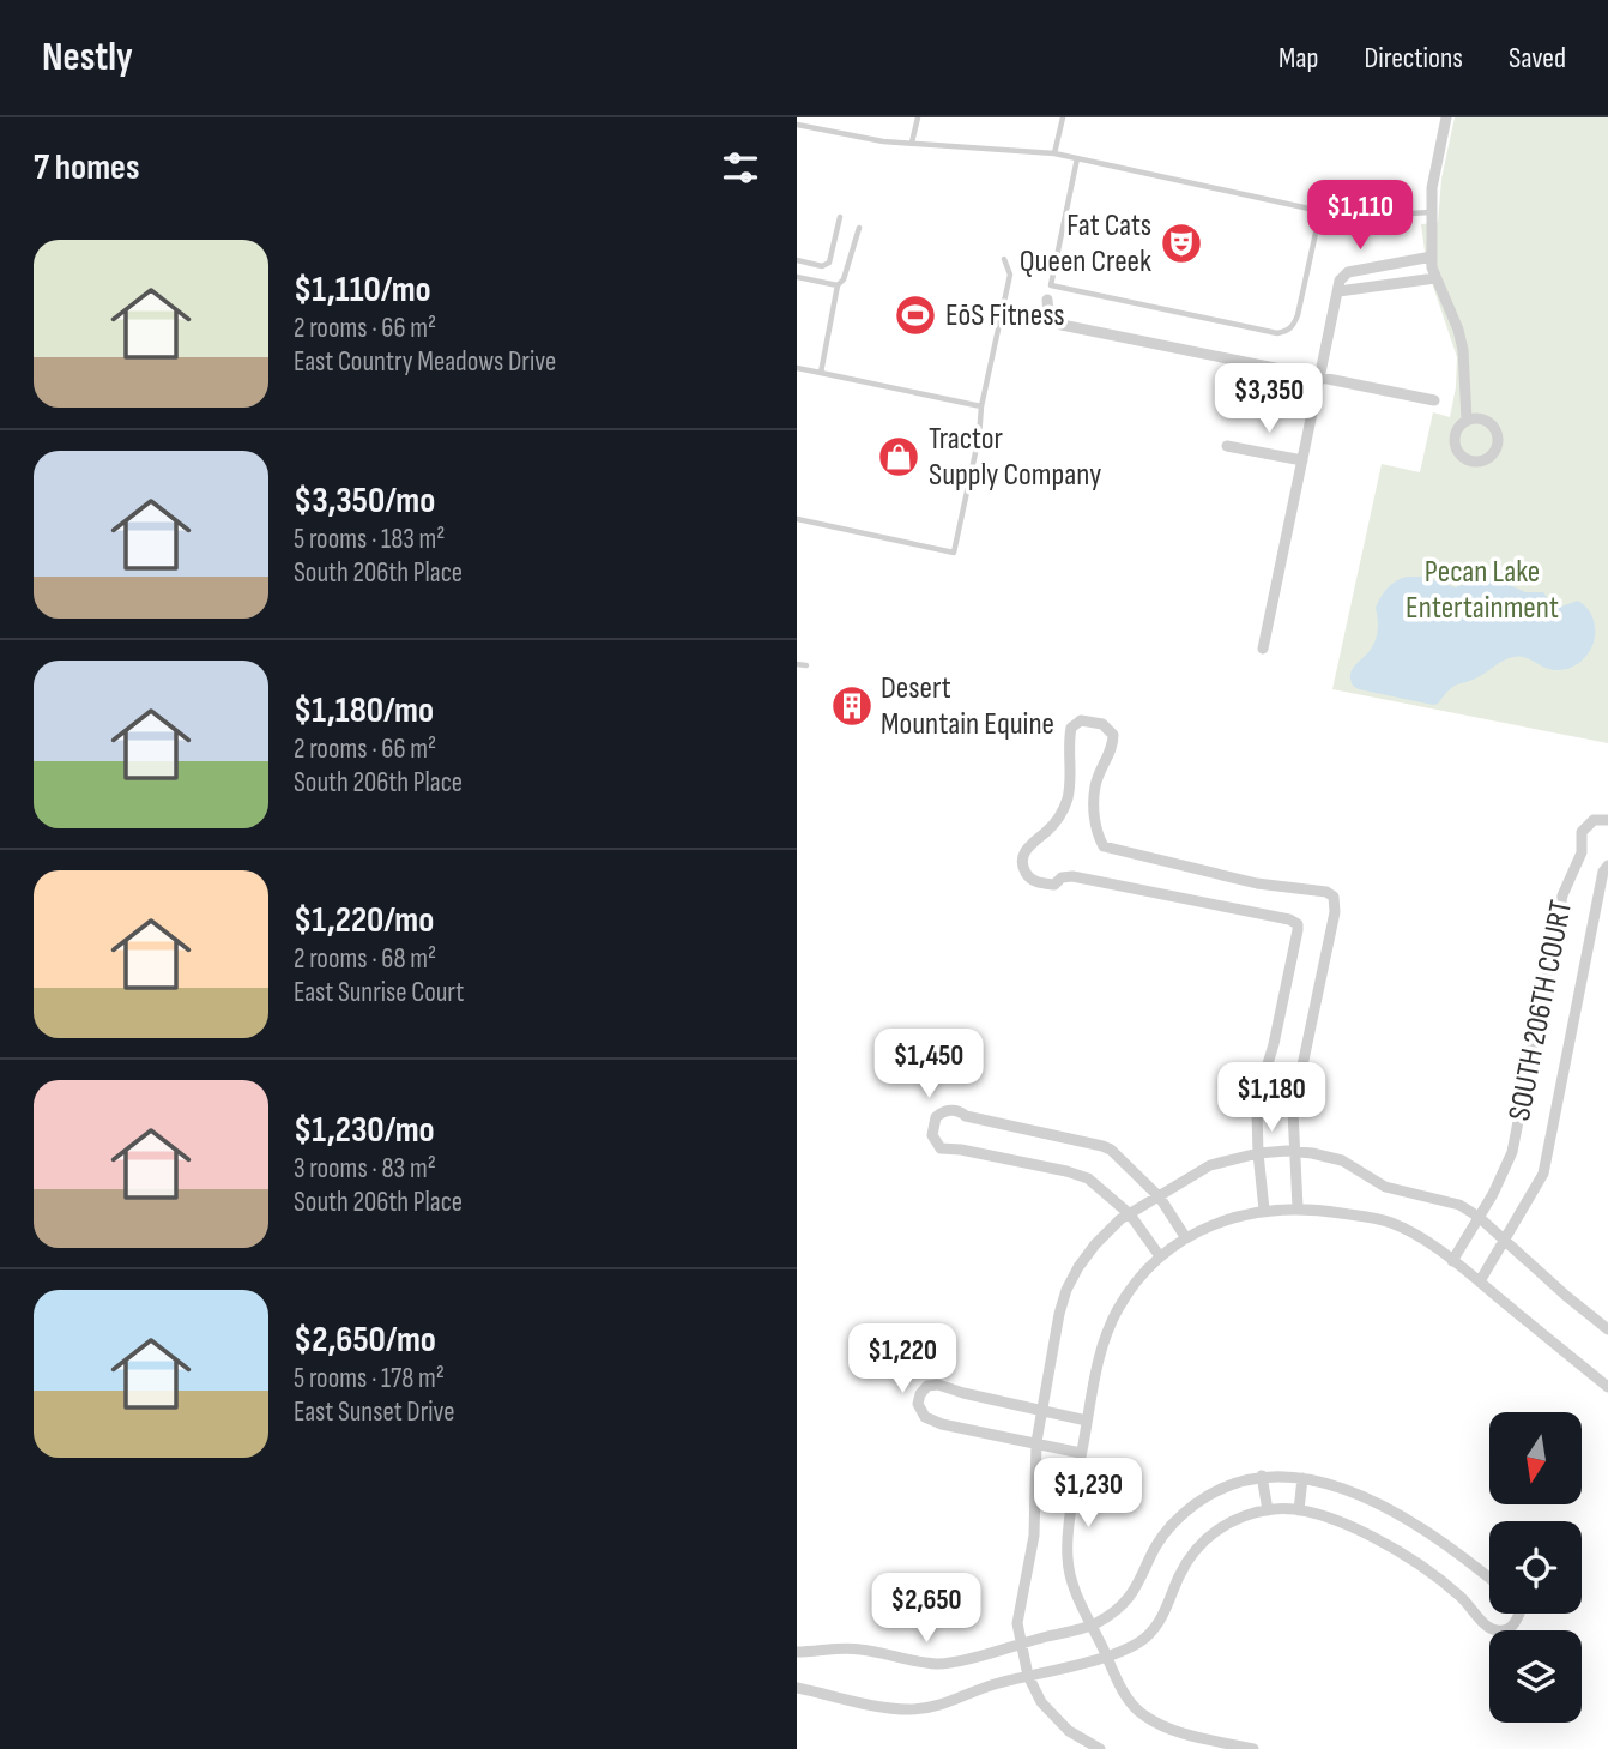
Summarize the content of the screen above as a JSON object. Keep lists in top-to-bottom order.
{
  "streets": {
    "street": ["SOUTH 206TH COURT"]
  },
  "parks": ["Pecan Lake Entertainment"],
  "places": {
    "theatre": ["Fat Cats Queen Creek"],
    "sports": ["EōS Fitness"],
    "shop": ["Tractor Supply Company"],
    "building": ["Desert Mountain Equine"]
  },
  "north": "bottom",
  "page": {
    "header": "Nestly",
    "nav": ["Map", "Directions", "Saved"],
    "heading": "7 homes",
    "price": [
      "$1,110",
      "$3,350",
      "$1,450",
      "$1,180",
      "$1,220",
      "$1,230",
      "$2,650"
    ],
    "list": [
      {
        "name": "$1,110/mo",
        "note": "2 rooms · 66 m² · East Country Meadows Drive"
      },
      {
        "name": "$3,350/mo",
        "note": "5 rooms · 183 m² · South 206th Place"
      },
      {
        "name": "$1,180/mo",
        "note": "2 rooms · 66 m² · South 206th Place"
      },
      {
        "name": "$1,220/mo",
        "note": "2 rooms · 68 m² · East Sunrise Court"
      },
      {
        "name": "$1,230/mo",
        "note": "3 rooms · 83 m² · South 206th Place"
      },
      {
        "name": "$2,650/mo",
        "note": "5 rooms · 178 m² · East Sunset Drive"
      }
    ]
  }
}
